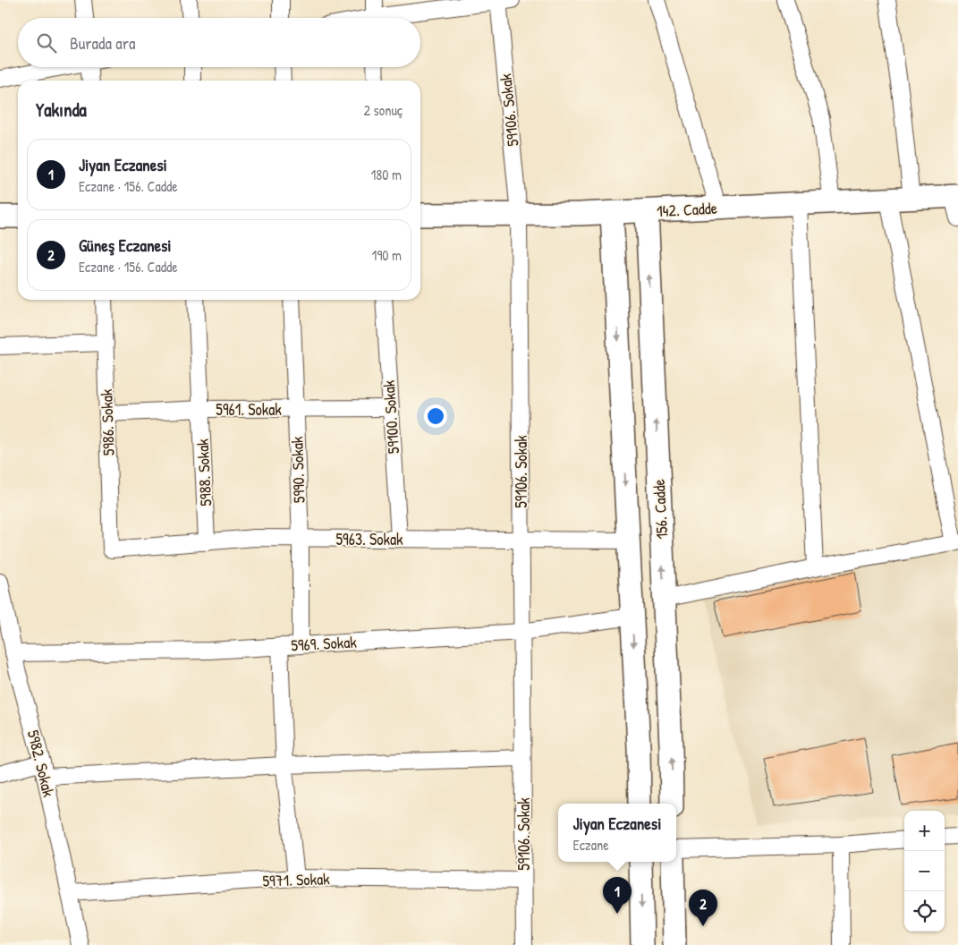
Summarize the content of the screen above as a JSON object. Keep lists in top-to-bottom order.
{
  "streets": {
    "street": [
      "59106. Sokak",
      "142. Cadde",
      "5961. Sokak",
      "59100. Sokak",
      "5986. Sokak",
      "5990. Sokak",
      "5988. Sokak",
      "156. Cadde",
      "5963. Sokak",
      "5969. Sokak",
      "5982. Sokak",
      "5971. Sokak"
    ]
  },
  "crossings": [
    ["59106. Sokak", "142. Cadde"],
    ["59106. Sokak", "5963. Sokak"],
    ["59106. Sokak", "5969. Sokak"],
    ["59106. Sokak", "5971. Sokak"],
    ["142. Cadde", "156. Cadde"],
    ["5961. Sokak", "59100. Sokak"],
    ["5961. Sokak", "5986. Sokak"],
    ["5961. Sokak", "5990. Sokak"],
    ["5961. Sokak", "5988. Sokak"],
    ["59100. Sokak", "5963. Sokak"],
    ["5986. Sokak", "5963. Sokak"],
    ["5990. Sokak", "5963. Sokak"],
    ["5990. Sokak", "5969. Sokak"],
    ["5988. Sokak", "5963. Sokak"],
    ["5969. Sokak", "5982. Sokak"],
    ["5982. Sokak", "5971. Sokak"]
  ],
  "page": {
    "search": "Burada ara",
    "heading": ["Yakında", "2 sonuç"],
    "list": [
      {
        "mark": "1",
        "name": "Jiyan Eczanesi",
        "note": "Eczane · 156. Cadde",
        "value": "180 m"
      },
      {
        "mark": "2",
        "name": "Güneş Eczanesi",
        "note": "Eczane · 156. Cadde",
        "value": "190 m"
      }
    ],
    "popup": ["Jiyan Eczanesi", "Eczane"],
    "map_buttons": ["+", "−"],
    "pins": ["1", "2"]
  }
}
